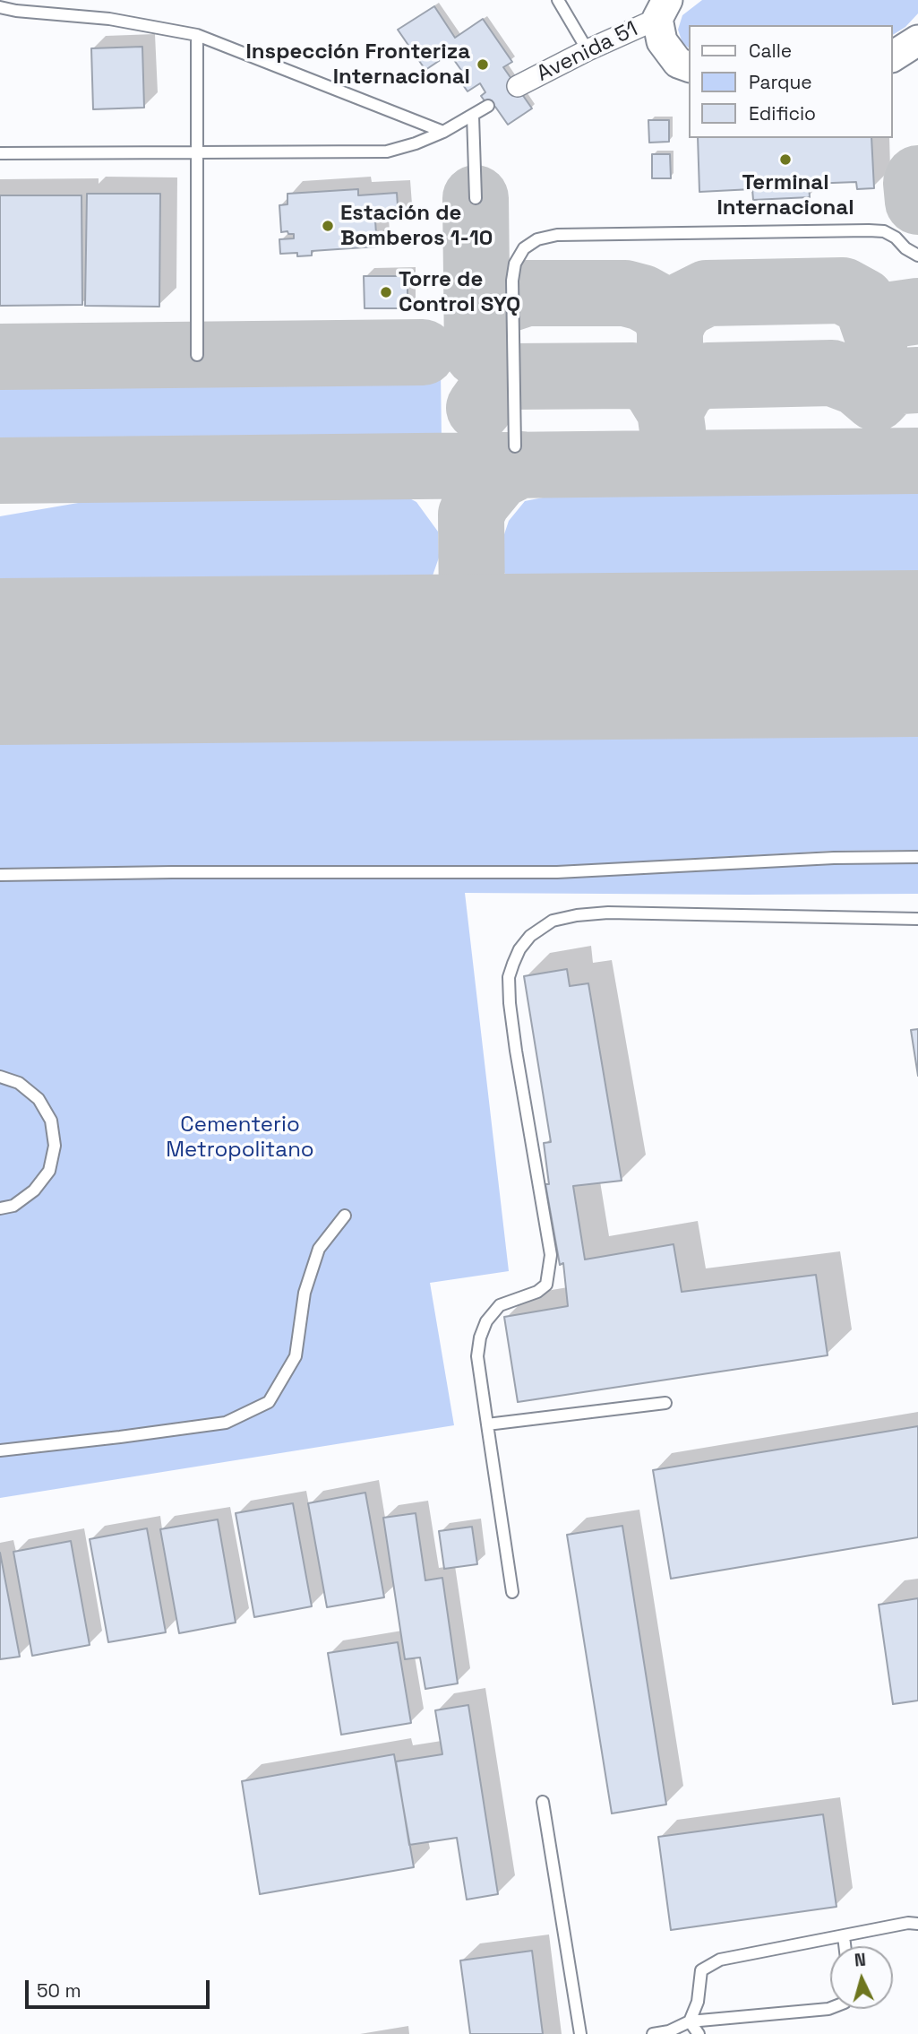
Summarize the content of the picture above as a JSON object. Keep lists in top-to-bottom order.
{
  "streets": {
    "main road": ["Avenida 51"]
  },
  "parks": ["Cementerio Metropolitano"],
  "places": [
    "Inspección Fronteriza Internacional",
    "Terminal Internacional",
    "Estación de Bomberos 1-10",
    "Torre de Control SYQ"
  ],
  "legend": ["Calle", "Parque", "Edificio"],
  "scale_bar": "50 m",
  "north": "top"
}
